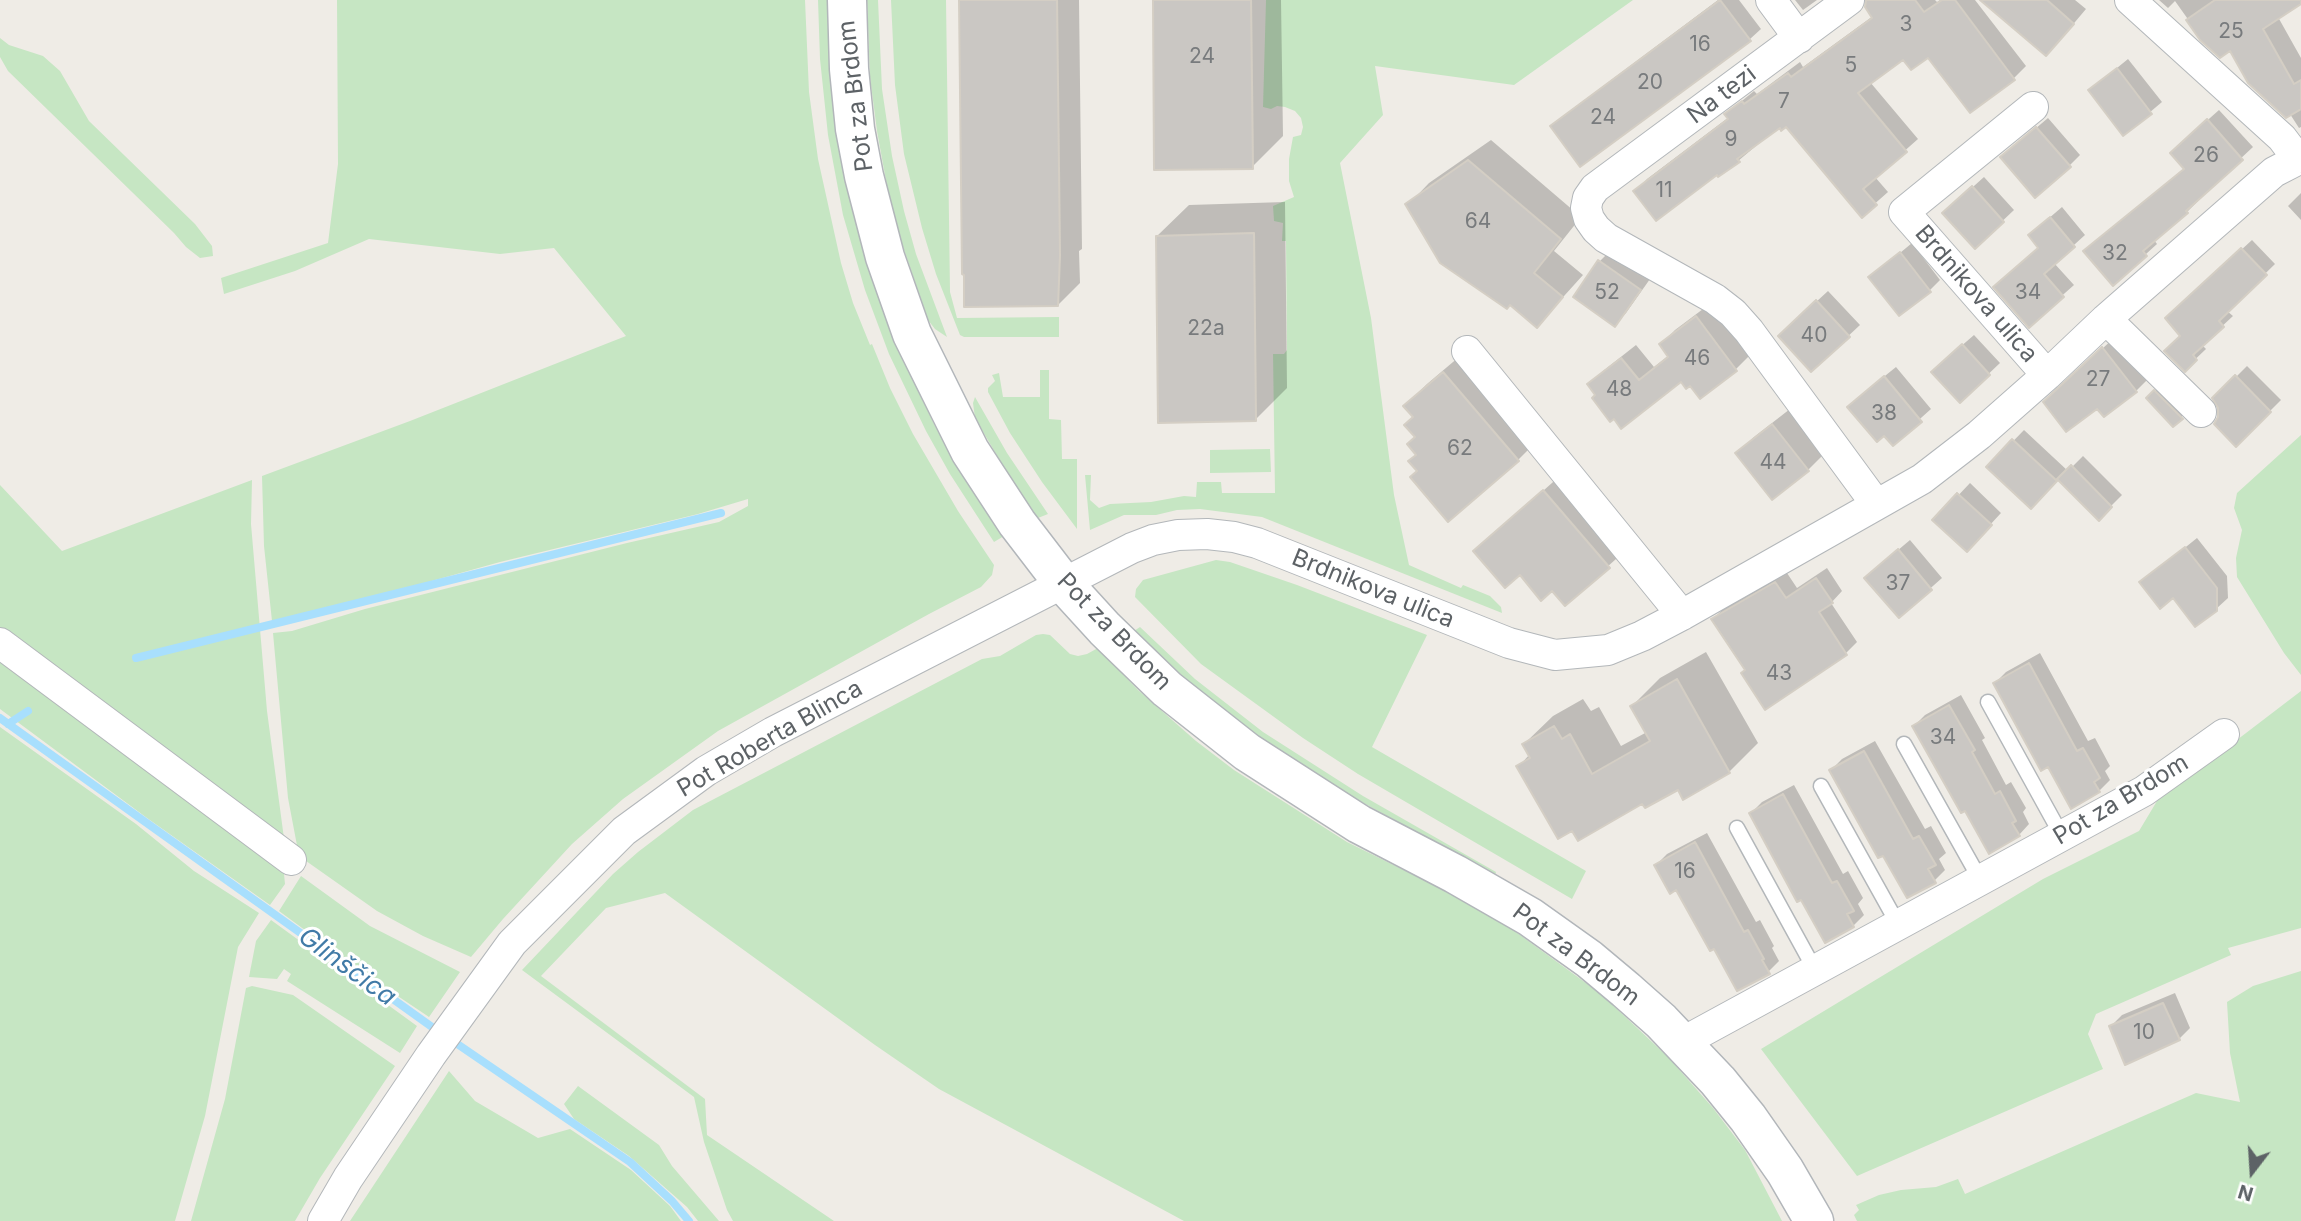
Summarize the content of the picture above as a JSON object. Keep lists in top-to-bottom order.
{
  "streets": {
    "main road": ["Pot za Brdom"],
    "street": ["Na tezi", "Brdnikova ulica", "Pot Roberta Blinca"]
  },
  "crossings": [
    ["Na tezi", "Brdnikova ulica"],
    ["Pot za Brdom", "Brdnikova ulica"],
    ["Pot za Brdom", "Pot Roberta Blinca"],
    ["Brdnikova ulica", "Pot Roberta Blinca"]
  ],
  "water": ["Glinščica"],
  "house_numbers": [
    "3",
    "25",
    "16",
    "24",
    "5",
    "20",
    "7",
    "24",
    "9",
    "26",
    "11",
    "64",
    "32",
    "52",
    "34",
    "22a",
    "40",
    "46",
    "27",
    "48",
    "38",
    "62",
    "44",
    "37",
    "43",
    "34",
    "16",
    "10"
  ],
  "north": "bottom"
}
